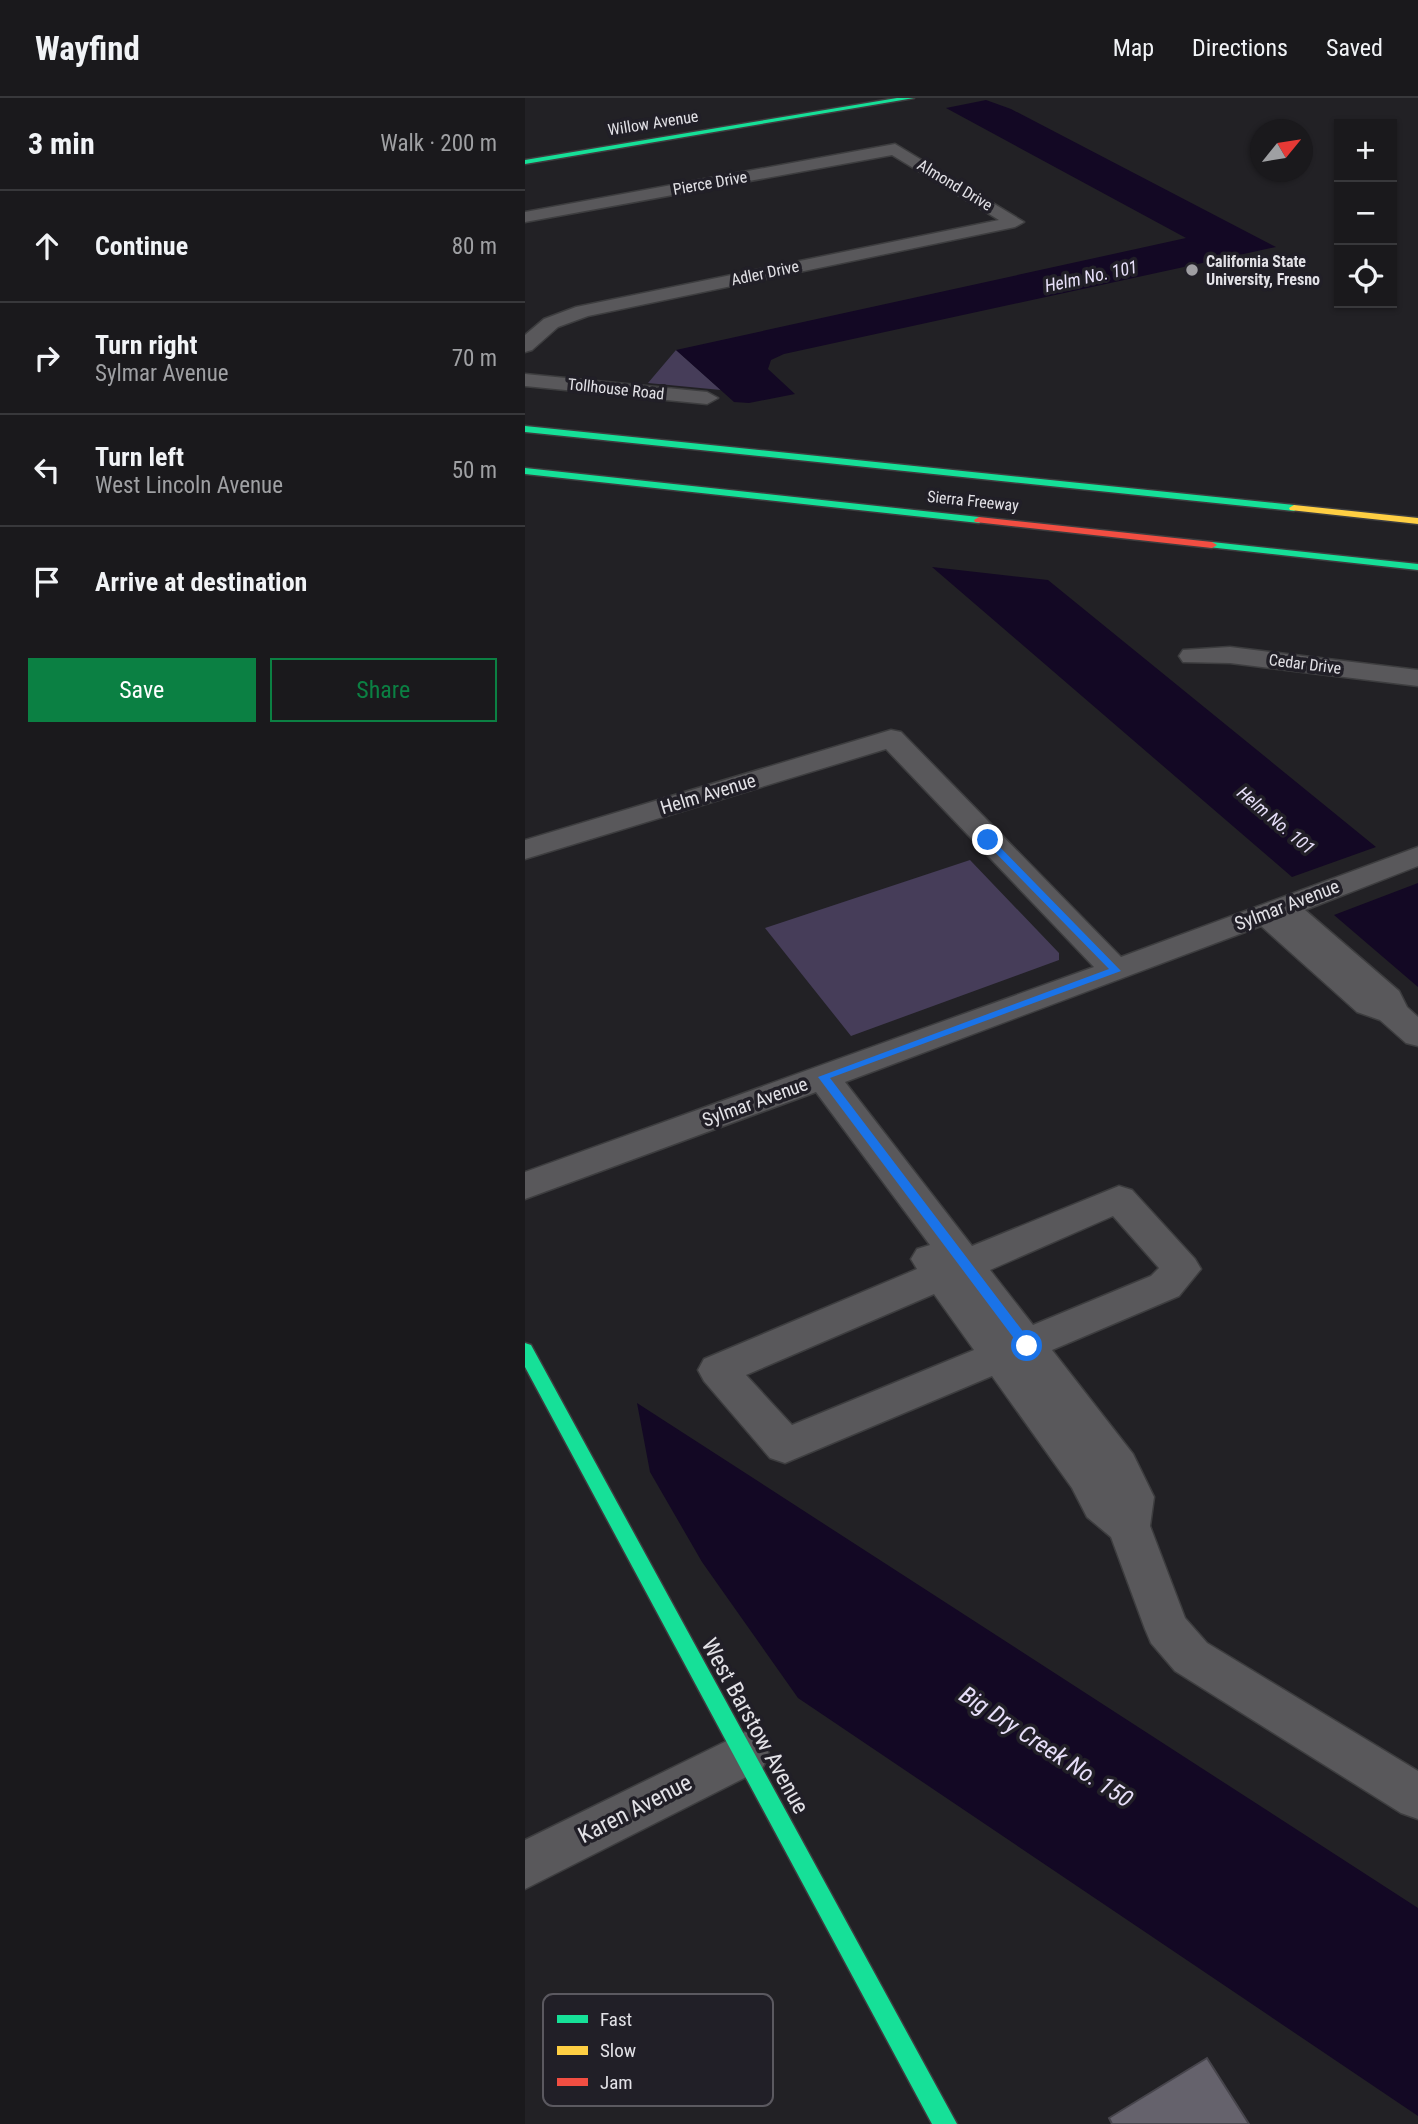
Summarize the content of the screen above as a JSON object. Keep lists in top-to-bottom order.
{
  "streets": {
    "main road": ["Willow Avenue", "Sierra Freeway", "West Barstow Avenue"],
    "street": [
      "Pierce Drive",
      "Almond Drive",
      "Adler Drive",
      "Tollhouse Road",
      "Cedar Drive",
      "Helm Avenue",
      "Sylmar Avenue",
      "Karen Avenue"
    ]
  },
  "crossings": [
    ["Pierce Drive", "Almond Drive"],
    ["Almond Drive", "Adler Drive"],
    ["Helm Avenue", "Sylmar Avenue"],
    ["West Barstow Avenue", "Karen Avenue"]
  ],
  "water": ["Helm No. 101", "Big Dry Creek No. 150"],
  "places": ["California State University, Fresno"],
  "legend": ["Fast", "Slow", "Jam"],
  "north": "top right",
  "page": {
    "header": "Wayfind",
    "nav": ["Map", "Directions", "Saved"],
    "heading": ["3 min", "Walk · 200 m"],
    "map_buttons": ["+", "−"],
    "list": [
      ["Continue", "80 m"],
      ["Turn right", "Sylmar Avenue", "70 m"],
      ["Turn left", "West Lincoln Avenue", "50 m"],
      "Arrive at destination"
    ],
    "buttons": ["Save", "Share"]
  }
}
